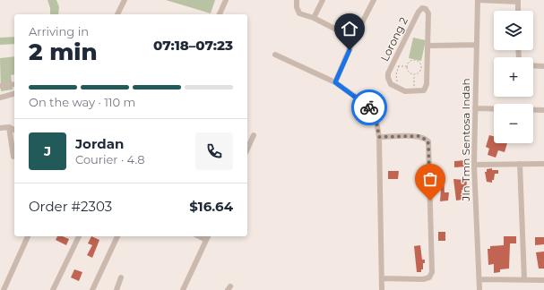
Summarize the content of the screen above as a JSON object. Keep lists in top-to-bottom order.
{
  "streets": {
    "street": ["Lorong 2", "Jln Tmn Sentosa Indah"]
  },
  "page": {
    "map_buttons": ["+", "−"],
    "heading": ["2 min", "Arriving in", "07:18–07:23"],
    "panel": [
      "Jordan",
      "Courier · 4.8",
      "Order #2303",
      "$16.64"
    ],
    "bar": "On the way · 110 m",
    "round": "J"
  }
}
